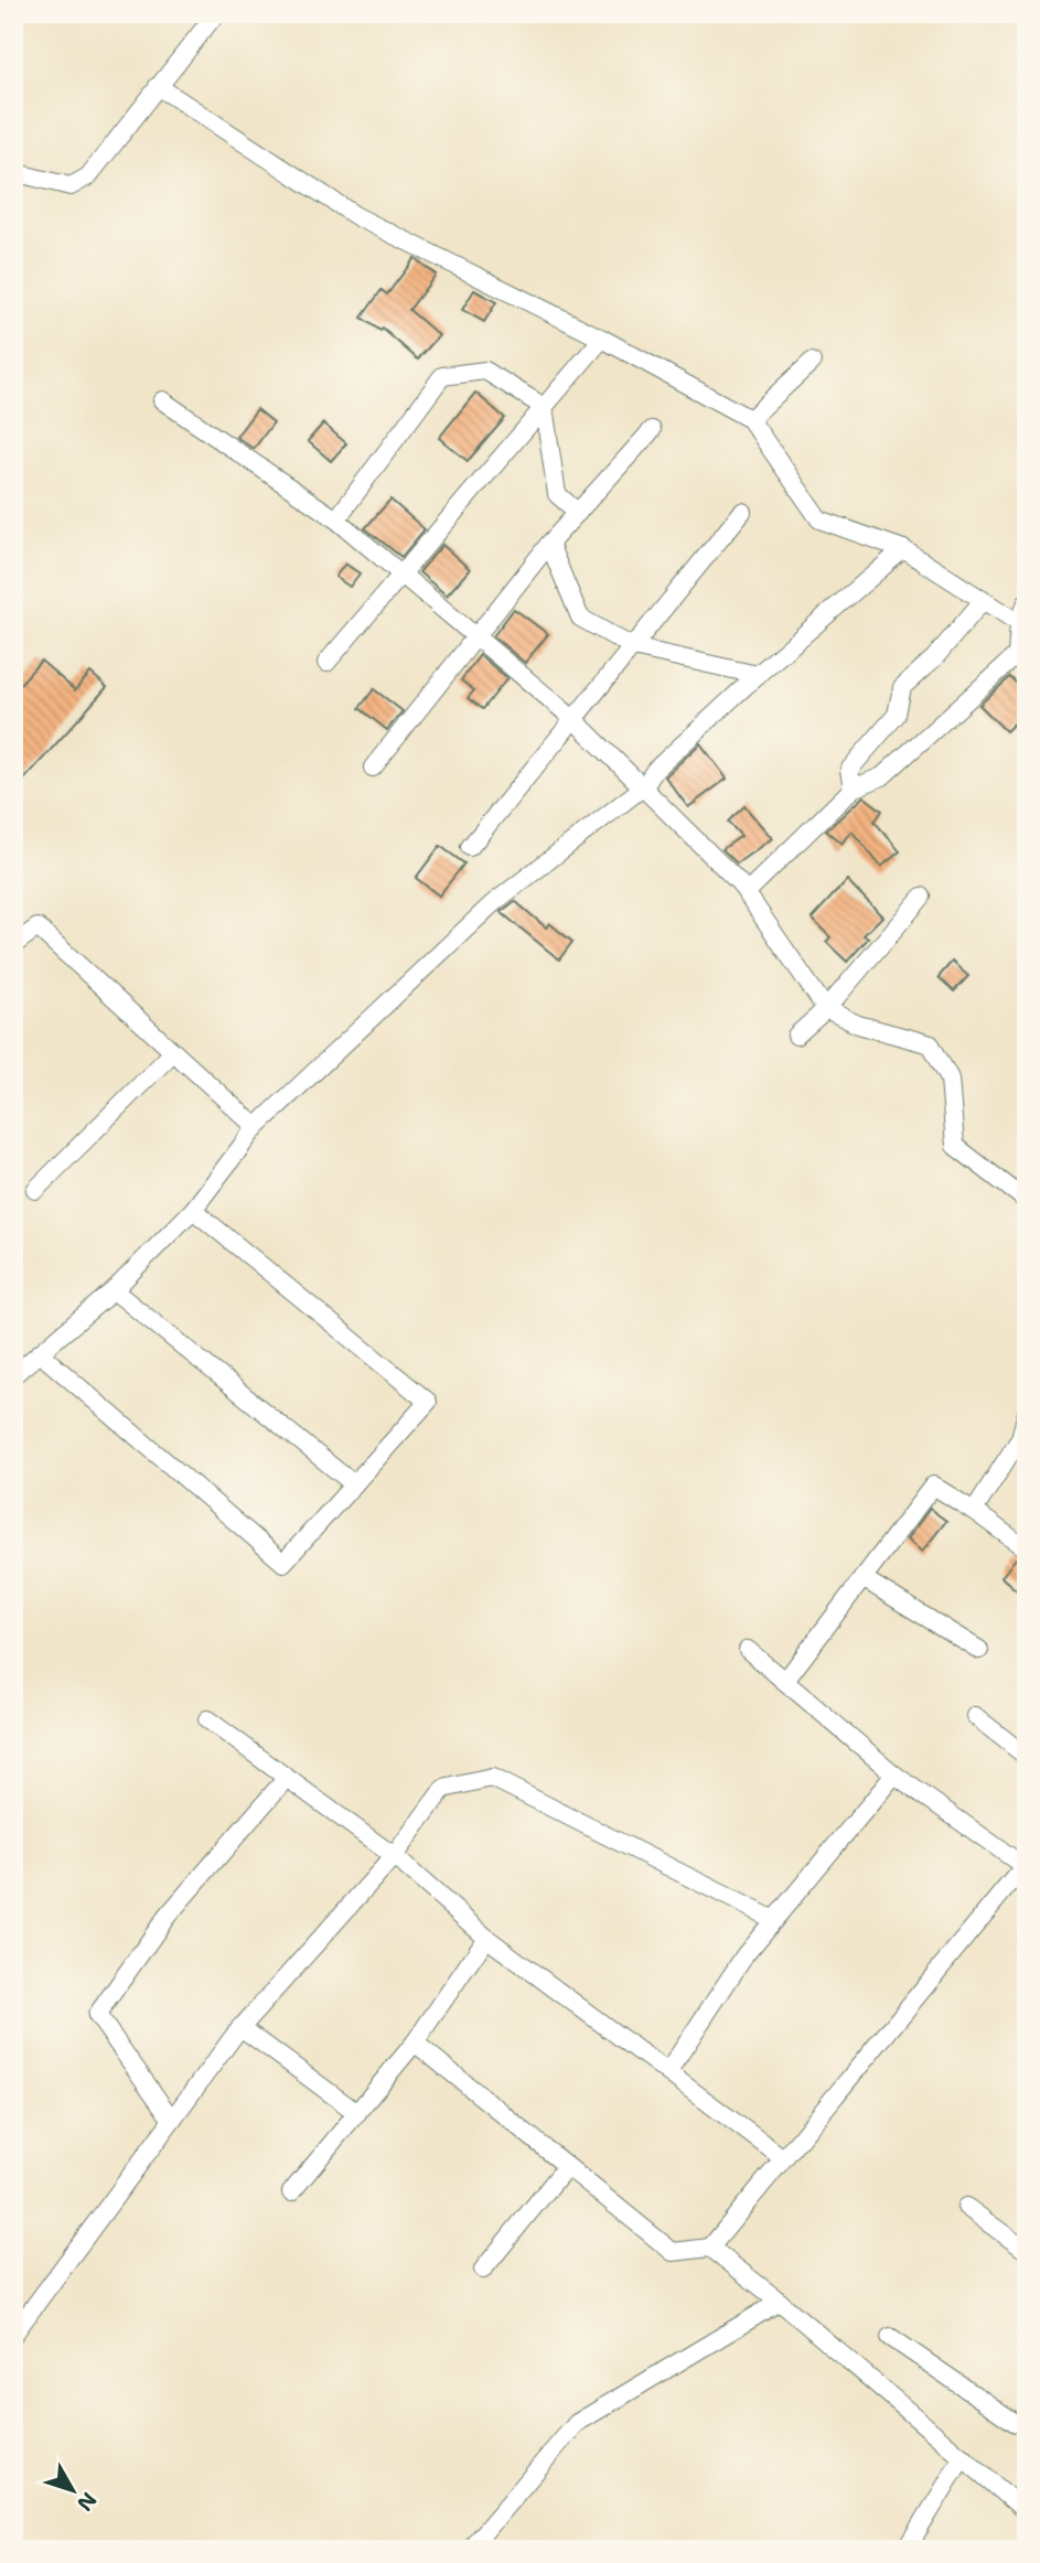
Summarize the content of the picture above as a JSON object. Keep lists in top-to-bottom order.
{
  "north": "bottom right"
}
